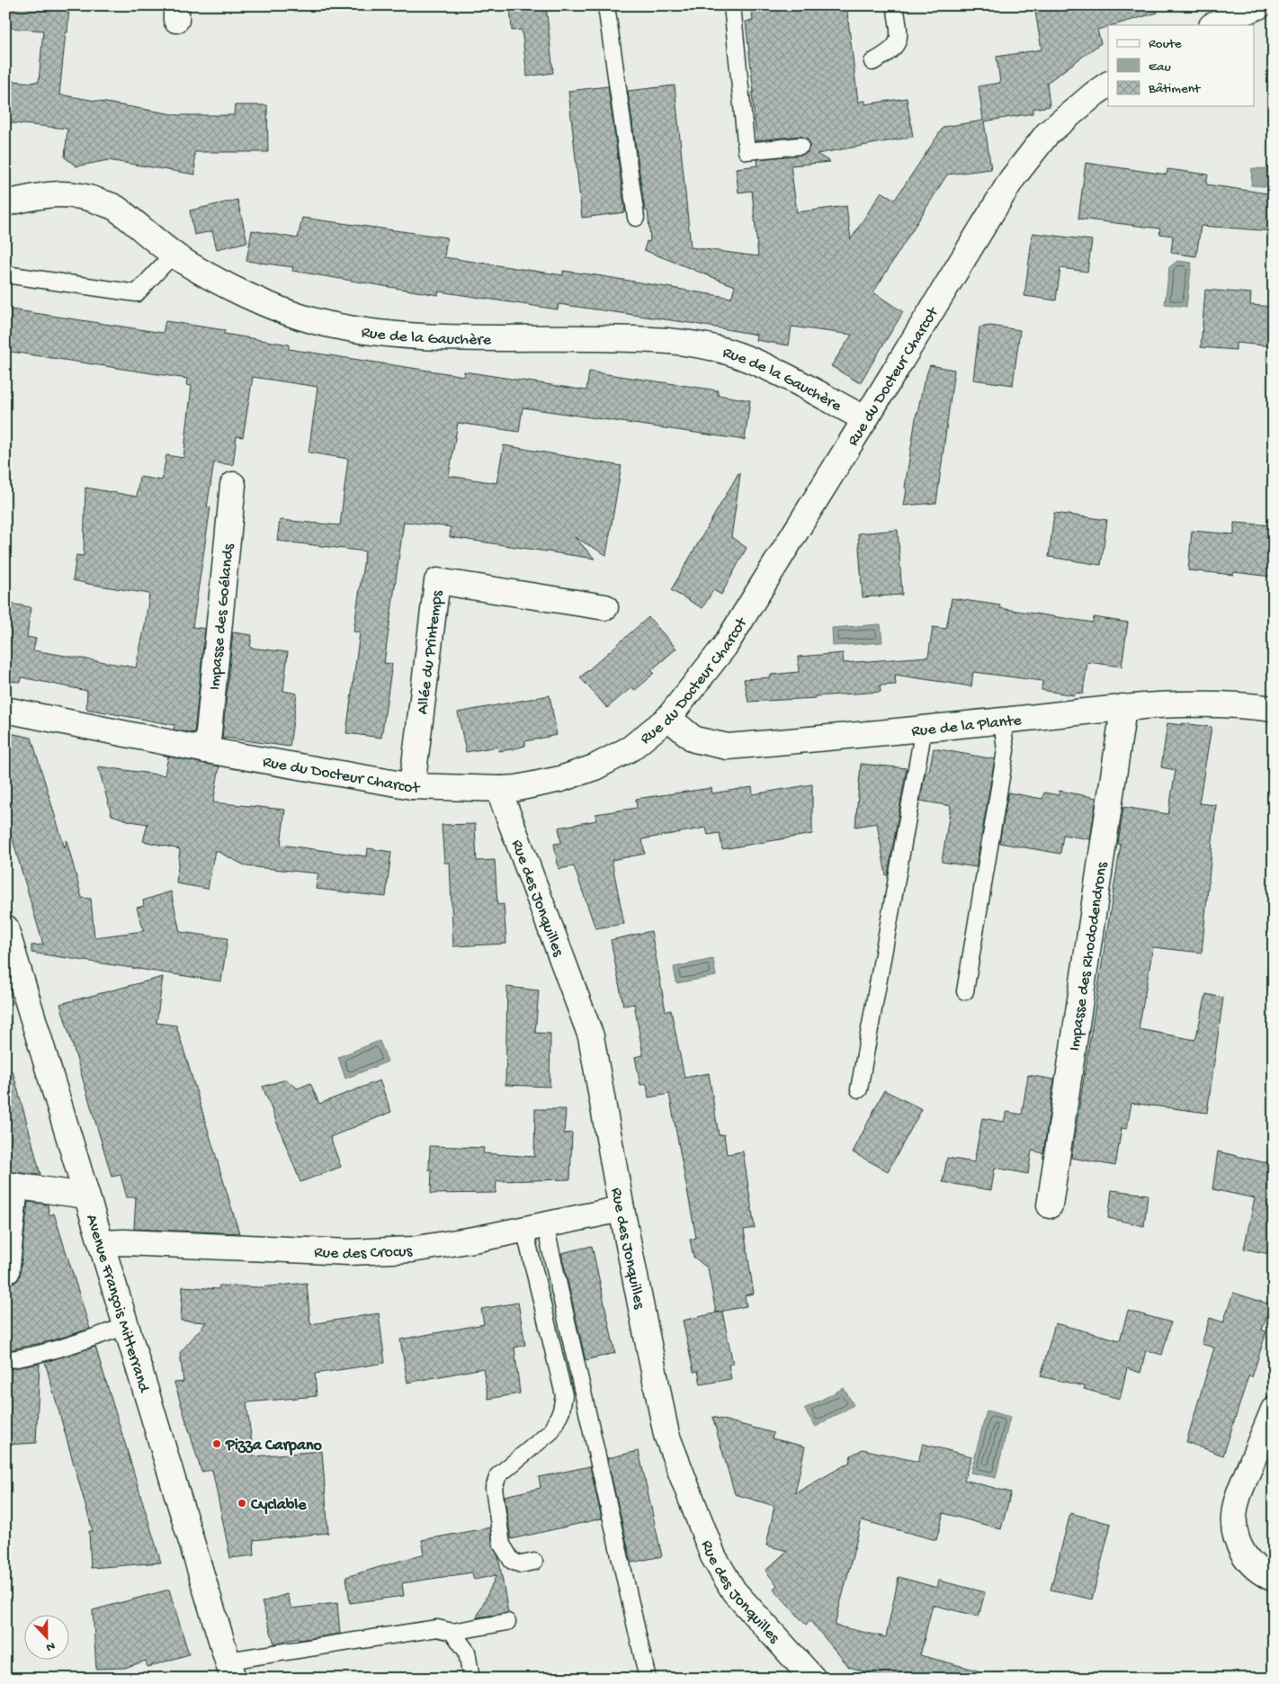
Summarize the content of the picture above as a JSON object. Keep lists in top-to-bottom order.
{
  "streets": {
    "street": [
      "Rue de la Gauchère",
      "Rue du Docteur Charcot",
      "Impasse des Goélands",
      "Allée du Printemps",
      "Rue de la Plante",
      "Rue des Jonquilles",
      "Impasse des Rhododendrons",
      "Rue des Crocus",
      "Avenue François Mitterrand"
    ]
  },
  "crossings": [
    ["Rue de la Gauchère", "Rue du Docteur Charcot"],
    ["Rue du Docteur Charcot", "Impasse des Goélands"],
    ["Rue du Docteur Charcot", "Allée du Printemps"],
    ["Rue du Docteur Charcot", "Rue de la Plante"],
    ["Rue du Docteur Charcot", "Rue des Jonquilles"],
    ["Rue de la Plante", "Impasse des Rhododendrons"],
    ["Rue des Jonquilles", "Rue des Crocus"],
    ["Rue des Crocus", "Avenue François Mitterrand"]
  ],
  "places": ["Pizza Carpano", "Cyclable"],
  "legend": ["Route", "Eau", "Bâtiment"],
  "north": "bottom"
}
